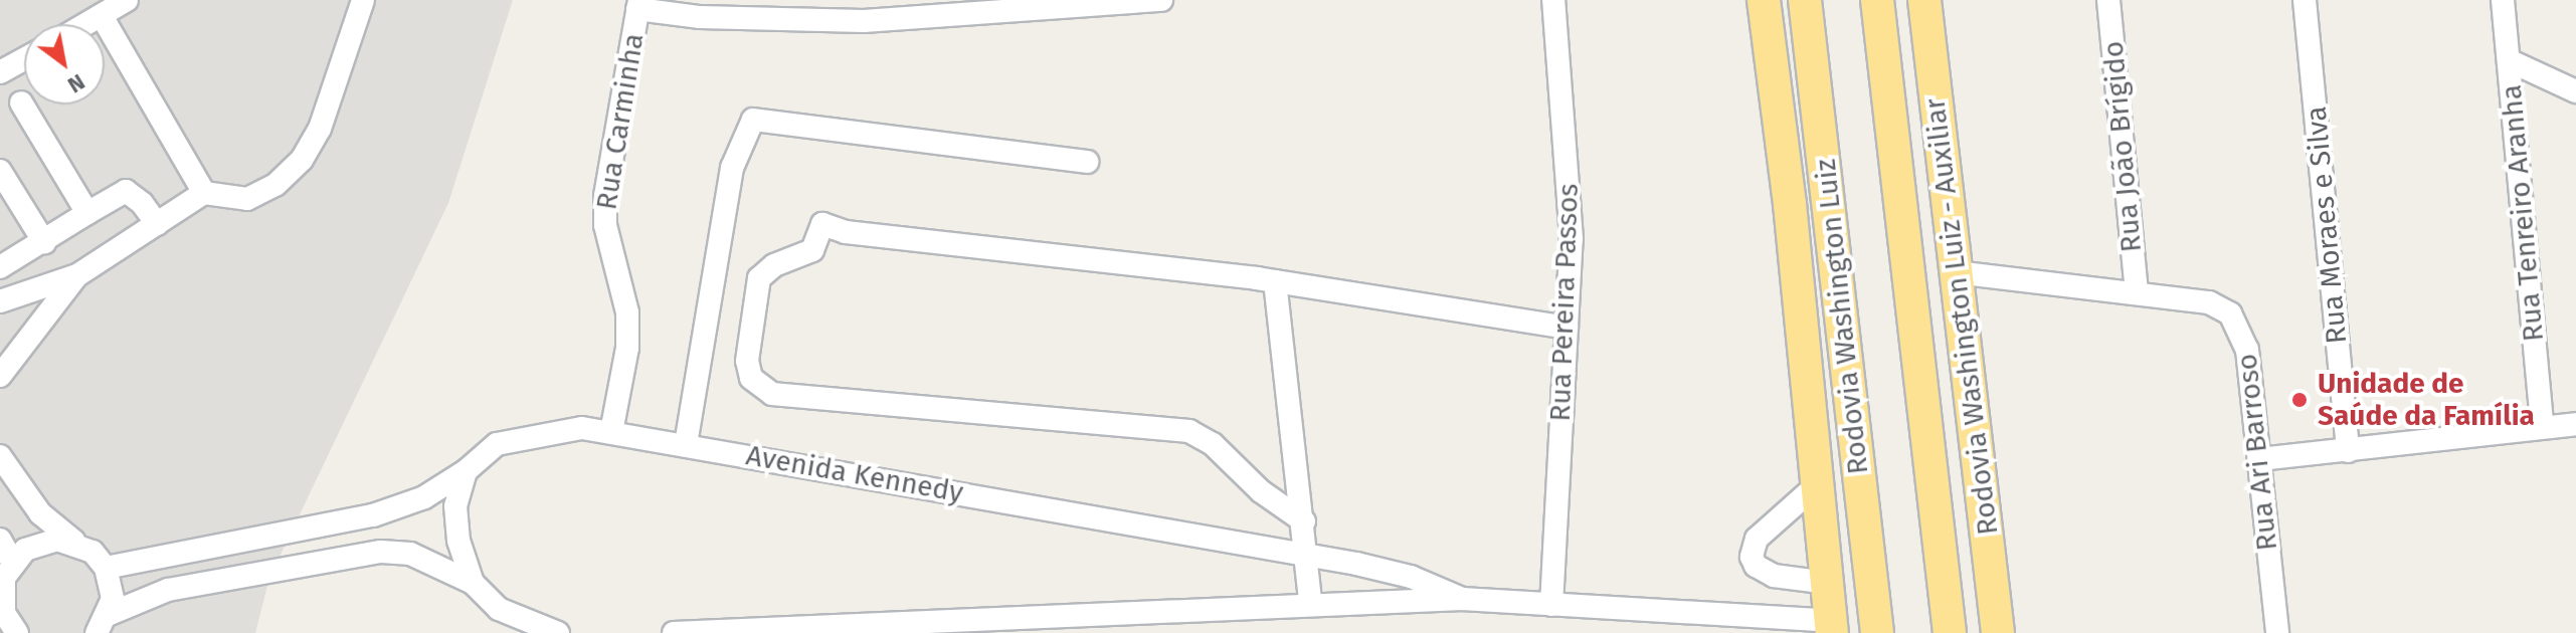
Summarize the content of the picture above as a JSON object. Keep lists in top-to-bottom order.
{
  "streets": {
    "highway": ["Rodovia Washington Luiz", "Rodovia Washington Luiz - Auxiliar"],
    "street": [
      "Rua Carminha",
      "Rua João Brígido",
      "Rua Tenreiro Aranha",
      "Rua Moraes e Silva",
      "Rua Pereira Passos",
      "Rua Ari Barroso",
      "Avenida Kennedy"
    ]
  },
  "crossings": [
    ["Rua Carminha", "Avenida Kennedy"],
    ["Rua João Brígido", "Rua Ari Barroso"],
    ["Rua Pereira Passos", "Avenida Kennedy"],
    ["Rodovia Washington Luiz - Auxiliar", "Rua Ari Barroso"]
  ],
  "places": ["Unidade de Saúde da Família"],
  "north": "bottom right"
}
